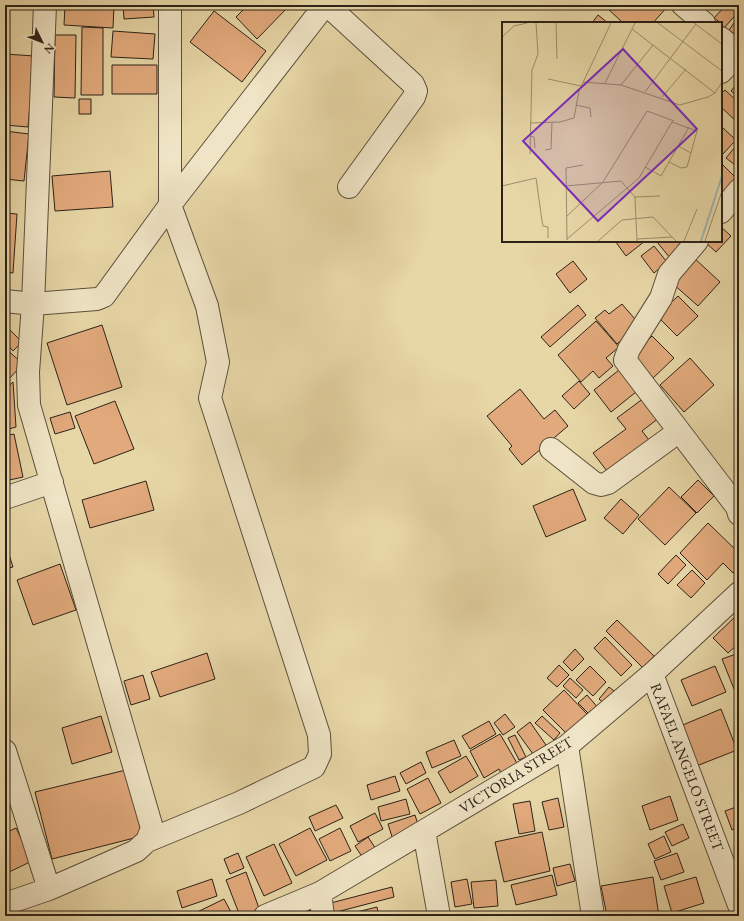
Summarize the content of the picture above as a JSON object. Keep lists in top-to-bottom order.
{
  "streets": {
    "street": ["RAFAEL ANGELO STREET", "VICTORIA STREET"]
  },
  "crossings": [
    ["RAFAEL ANGELO STREET", "VICTORIA STREET"]
  ],
  "north": "bottom right"
}
